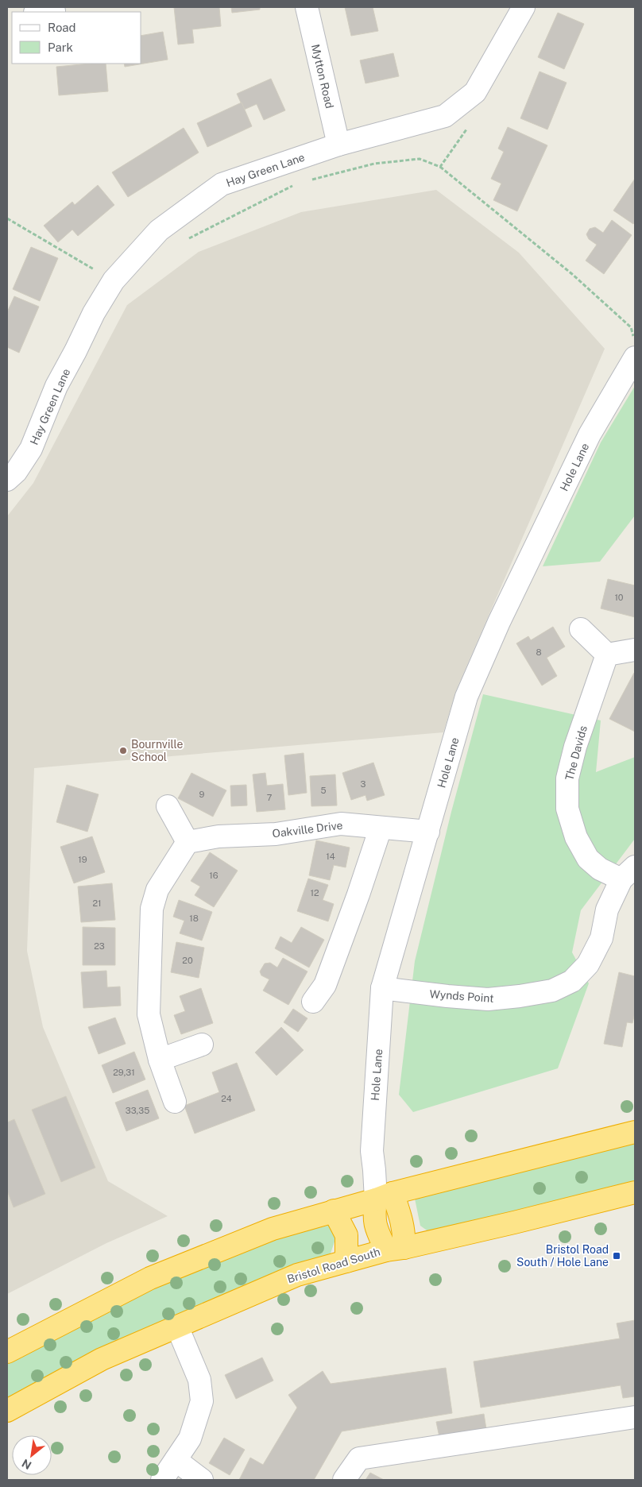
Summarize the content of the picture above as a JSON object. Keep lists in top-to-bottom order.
{
  "streets": {
    "highway": ["Bristol Road South"],
    "street": [
      "Mytton Road",
      "Hay Green Lane",
      "Hole Lane",
      "The Davids",
      "Oakville Drive",
      "Wynds Point"
    ]
  },
  "crossings": [
    ["Mytton Road", "Hay Green Lane"],
    ["Hole Lane", "Oakville Drive"],
    ["Hole Lane", "Wynds Point"],
    ["The Davids", "Wynds Point"]
  ],
  "places": {
    "other": ["Bournville School"],
    "transit": ["Bristol Road South / Hole Lane"]
  },
  "house_numbers": [
    "10",
    "8",
    "3",
    "5",
    "9",
    "7",
    "14",
    "19",
    "16",
    "12",
    "21",
    "18",
    "23",
    "20",
    "29,31",
    "24",
    "33,35"
  ],
  "legend": ["Road", "Park"],
  "north": "bottom left"
}
